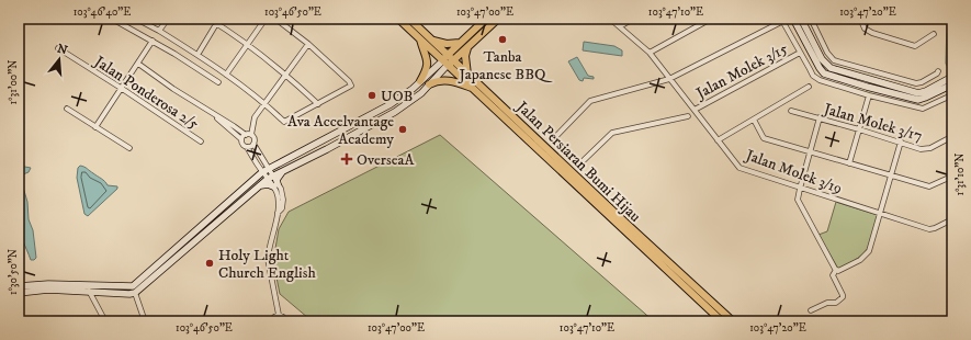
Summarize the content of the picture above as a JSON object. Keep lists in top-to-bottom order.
{
  "streets": {
    "main road": ["Jalan Persiaran Bumi Hijau"],
    "street": [
      "Jalan Molek 3/15",
      "Jalan Ponderosa 2/5",
      "Jalan Molek 3/17",
      "Jalan Molek 3/19"
    ]
  },
  "crossings": [
    ["Jalan Molek 3/15", "Jalan Molek 3/19"]
  ],
  "places": {
    "other": [
      "Tanba Japanese BBQ",
      "UOB",
      "Ava Accelvantage Academy",
      "Holy Light Church English"
    ],
    "health": ["OverseaA"]
  },
  "north": "top",
  "coordinates": [
    "103°46'40\"E",
    "103°46'50\"E",
    "103°47'00\"E",
    "103°47'10\"E",
    "103°47'20\"E",
    "1°31'00\"N",
    "1°31'10\"N",
    "1°30'50\"N"
  ]
}
